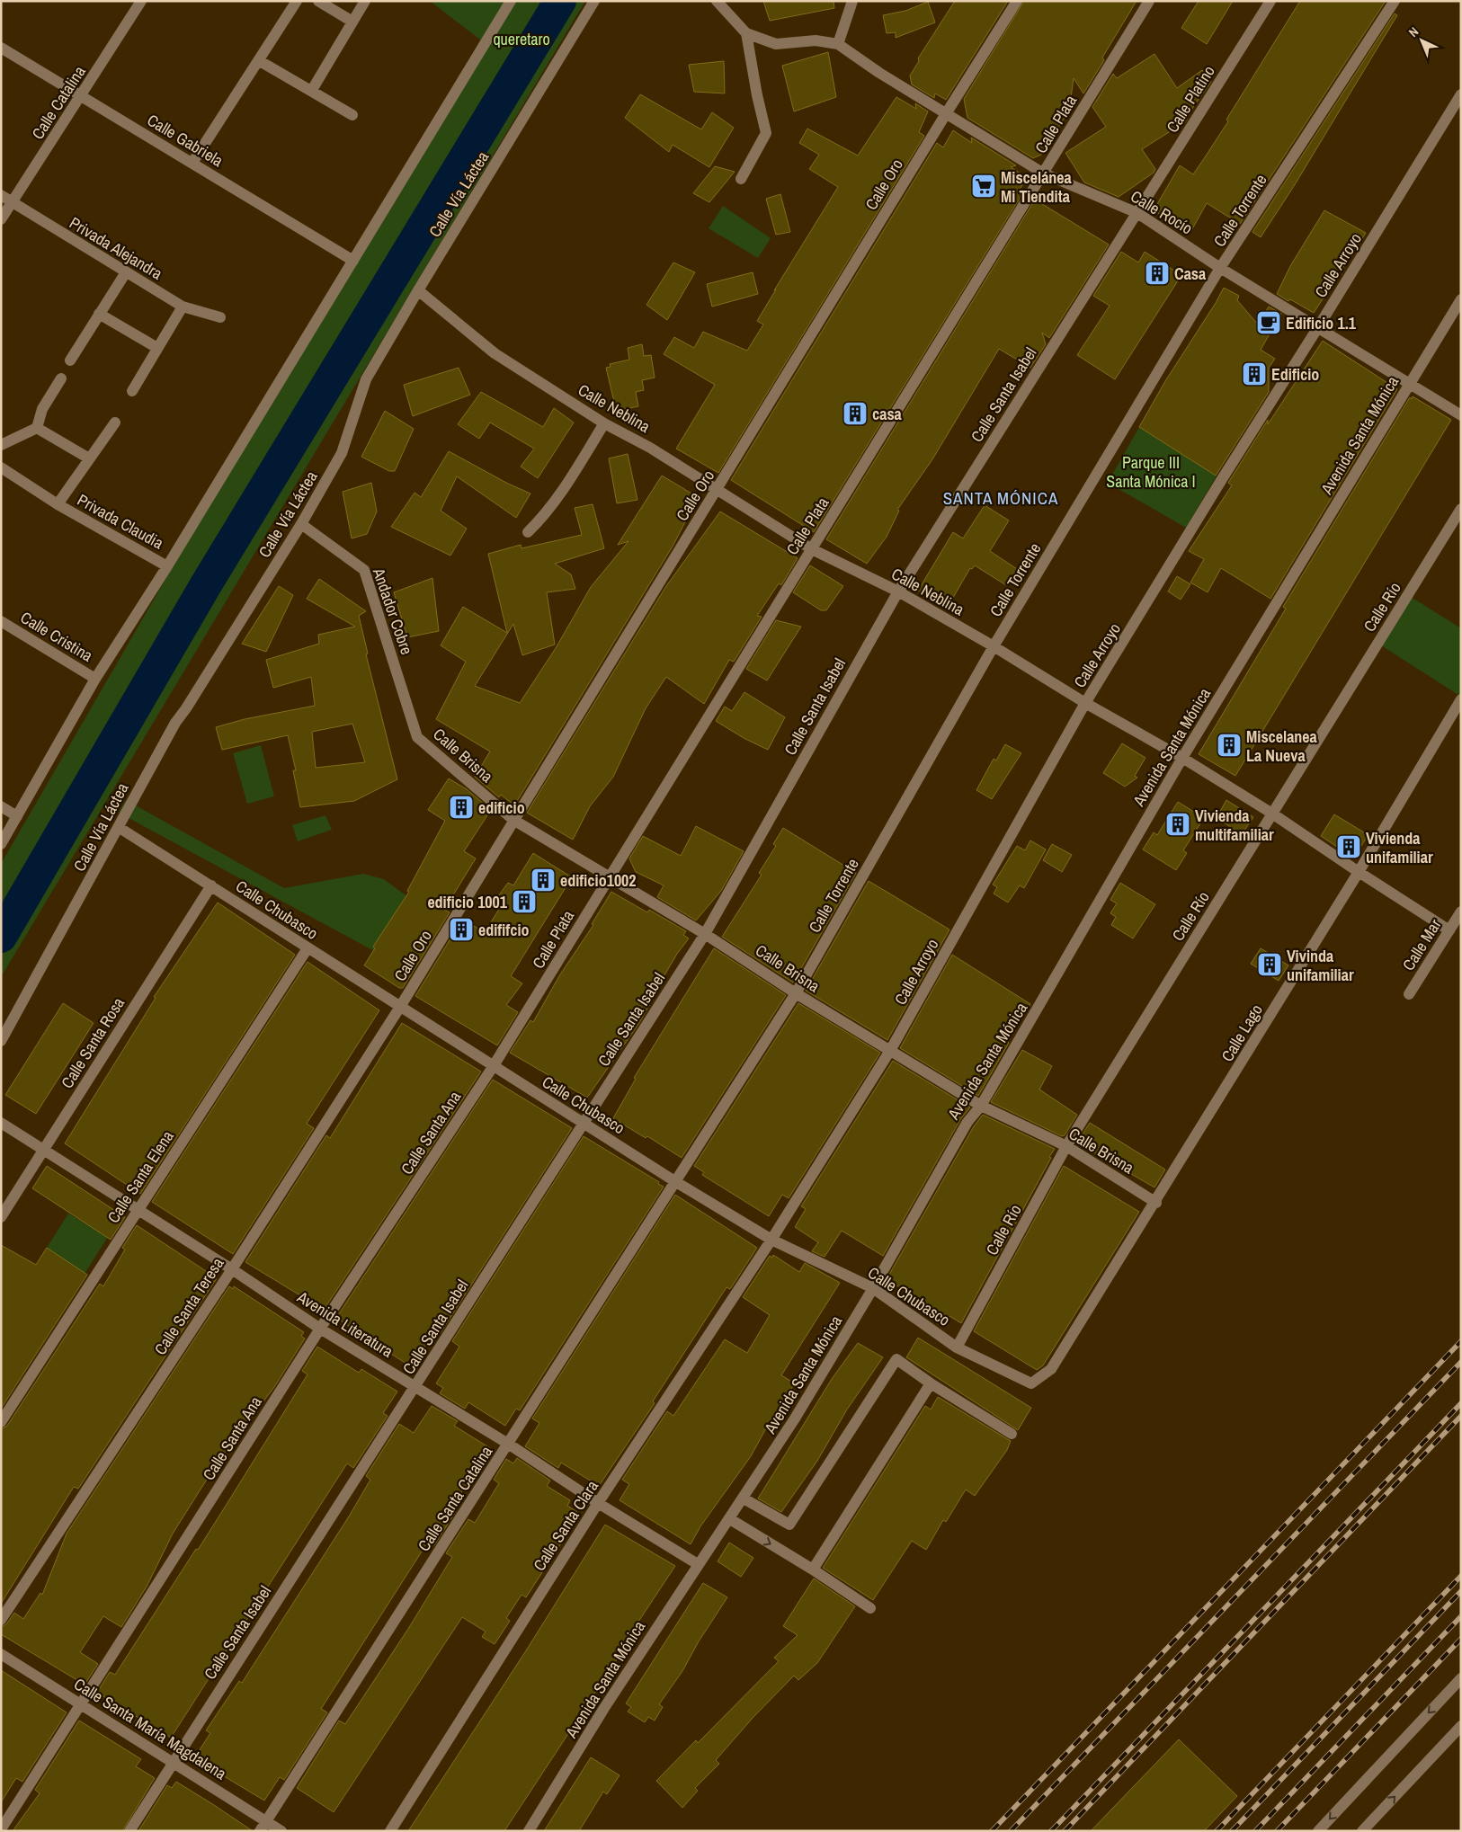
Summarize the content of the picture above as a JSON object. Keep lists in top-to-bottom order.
{
  "streets": {
    "street": [
      "Calle Platino",
      "Calle Catalina",
      "Calle Plata",
      "Calle Gabriela",
      "Calle Oro",
      "Calle Vía Láctea",
      "Calle Torrente",
      "Calle Rocío",
      "Privada Alejandra",
      "Calle Arroyo",
      "Calle Santa Isabel",
      "Calle Neblina",
      "Avenida Santa Mónica",
      "Privada Claudia",
      "Calle Río",
      "Andador Cobre",
      "Calle Cristina",
      "Calle Brisna",
      "Calle Chubasco",
      "Calle Mar",
      "Calle Lago",
      "Calle Santa Rosa",
      "Calle Santa Ana",
      "Calle Santa Elena",
      "Calle Santa Teresa",
      "Avenida Literatura",
      "Calle Santa Catalina",
      "Calle Santa Clara",
      "Calle Santa María Magdalena"
    ]
  },
  "crossings": [
    ["Calle Platino", "Calle Rocío"],
    ["Calle Platino", "Calle Santa Isabel"],
    ["Calle Catalina", "Calle Gabriela"],
    ["Calle Catalina", "Privada Alejandra"],
    ["Calle Plata", "Calle Rocío"],
    ["Calle Plata", "Calle Neblina"],
    ["Calle Plata", "Calle Brisna"],
    ["Calle Plata", "Calle Chubasco"],
    ["Calle Plata", "Calle Santa Ana"],
    ["Calle Oro", "Calle Rocío"],
    ["Calle Oro", "Calle Neblina"],
    ["Calle Oro", "Calle Brisna"],
    ["Calle Oro", "Calle Chubasco"],
    ["Calle Oro", "Calle Santa Teresa"],
    ["Calle Vía Láctea", "Calle Neblina"],
    ["Calle Vía Láctea", "Andador Cobre"],
    ["Calle Vía Láctea", "Calle Chubasco"],
    ["Calle Torrente", "Calle Rocío"],
    ["Calle Torrente", "Calle Neblina"],
    ["Calle Torrente", "Calle Brisna"],
    ["Calle Torrente", "Calle Chubasco"],
    ["Calle Torrente", "Calle Santa Catalina"],
    ["Calle Rocío", "Calle Arroyo"],
    ["Calle Rocío", "Calle Santa Isabel"],
    ["Calle Rocío", "Avenida Santa Mónica"],
    ["Calle Arroyo", "Calle Neblina"],
    ["Calle Arroyo", "Calle Brisna"],
    ["Calle Arroyo", "Calle Chubasco"],
    ["Calle Arroyo", "Calle Santa Clara"],
    ["Calle Santa Isabel", "Calle Neblina"],
    ["Calle Santa Isabel", "Calle Brisna"],
    ["Calle Santa Isabel", "Calle Chubasco"],
    ["Calle Santa Isabel", "Avenida Literatura"],
    ["Calle Santa Isabel", "Calle Santa María Magdalena"],
    ["Calle Neblina", "Avenida Santa Mónica"],
    ["Calle Neblina", "Calle Río"],
    ["Calle Neblina", "Calle Mar"],
    ["Calle Neblina", "Calle Lago"],
    ["Avenida Santa Mónica", "Calle Brisna"],
    ["Avenida Santa Mónica", "Calle Chubasco"],
    ["Avenida Santa Mónica", "Avenida Literatura"],
    ["Calle Río", "Calle Brisna"],
    ["Calle Río", "Calle Chubasco"],
    ["Andador Cobre", "Calle Brisna"],
    ["Calle Brisna", "Calle Lago"],
    ["Calle Chubasco", "Calle Lago"],
    ["Calle Chubasco", "Calle Santa Rosa"],
    ["Calle Chubasco", "Calle Santa Ana"],
    ["Calle Chubasco", "Calle Santa Elena"],
    ["Calle Chubasco", "Calle Santa Teresa"],
    ["Calle Chubasco", "Calle Santa Catalina"],
    ["Calle Chubasco", "Calle Santa Clara"],
    ["Calle Santa Rosa", "Avenida Literatura"],
    ["Calle Santa Ana", "Avenida Literatura"],
    ["Calle Santa Ana", "Calle Santa María Magdalena"],
    ["Calle Santa Elena", "Avenida Literatura"],
    ["Calle Santa Teresa", "Avenida Literatura"],
    ["Avenida Literatura", "Calle Santa Catalina"],
    ["Avenida Literatura", "Calle Santa Clara"],
    ["Calle Santa Catalina", "Calle Santa María Magdalena"]
  ],
  "districts": ["SANTA MÓNICA"],
  "parks": ["queretaro", "Parque III Santa Mónica I"],
  "places": {
    "supermarket": ["Miscelánea Mi Tiendita"],
    "building": [
      "Casa",
      "Edificio",
      "casa",
      "Miscelanea La Nueva",
      "edificio",
      "Vivienda multifamiliar",
      "Vivienda unifamiliar",
      "edificio1002",
      "edificio 1001",
      "edififcio",
      "Vivinda unifamiliar"
    ],
    "cafe": ["Edificio 1.1"]
  },
  "north": "top left"
}
